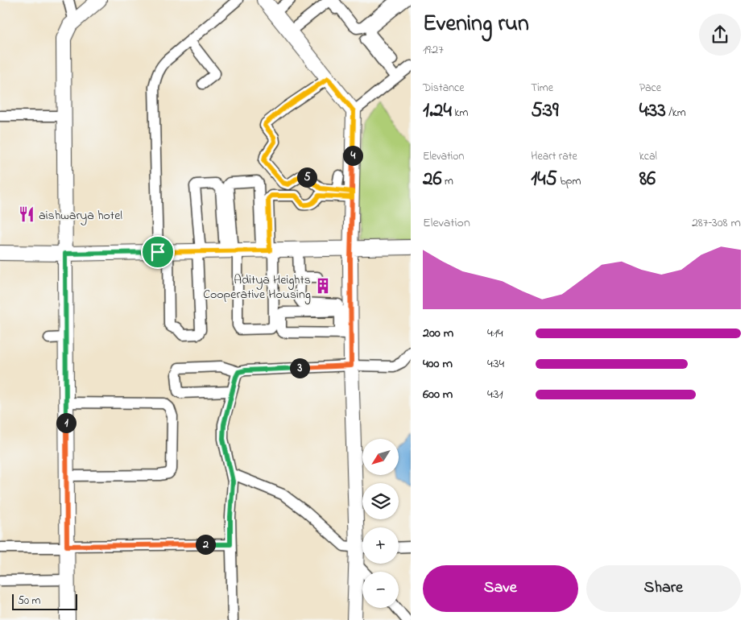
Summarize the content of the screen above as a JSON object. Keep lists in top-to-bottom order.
{
  "places": {
    "restaurant": ["aishwarya hotel"],
    "building": ["Aditya Heights Cooperative Housing"]
  },
  "scale_bar": "50 m",
  "north": "bottom left",
  "page": {
    "heading": ["Evening run", "19:27"],
    "stats": [
      ["Distance", "1.24 km"],
      ["Time", "5:39"],
      ["Pace", "4:33 /km"],
      ["Elevation", "26 m"],
      ["Heart rate", "145 bpm"],
      ["kcal", "86"]
    ],
    "pins": [
      "4",
      "5",
      "3",
      "1",
      "2"
    ],
    "chart": ["Elevation", "287–308 m"],
    "list": [
      {
        "name": "200 m",
        "note": "4:14"
      },
      {
        "name": "400 m",
        "note": "4:34"
      },
      {
        "name": "600 m",
        "note": "4:31"
      }
    ],
    "map_buttons": ["+", "−"],
    "buttons": ["Save", "Share"],
    "scale": "50 m"
  }
}
